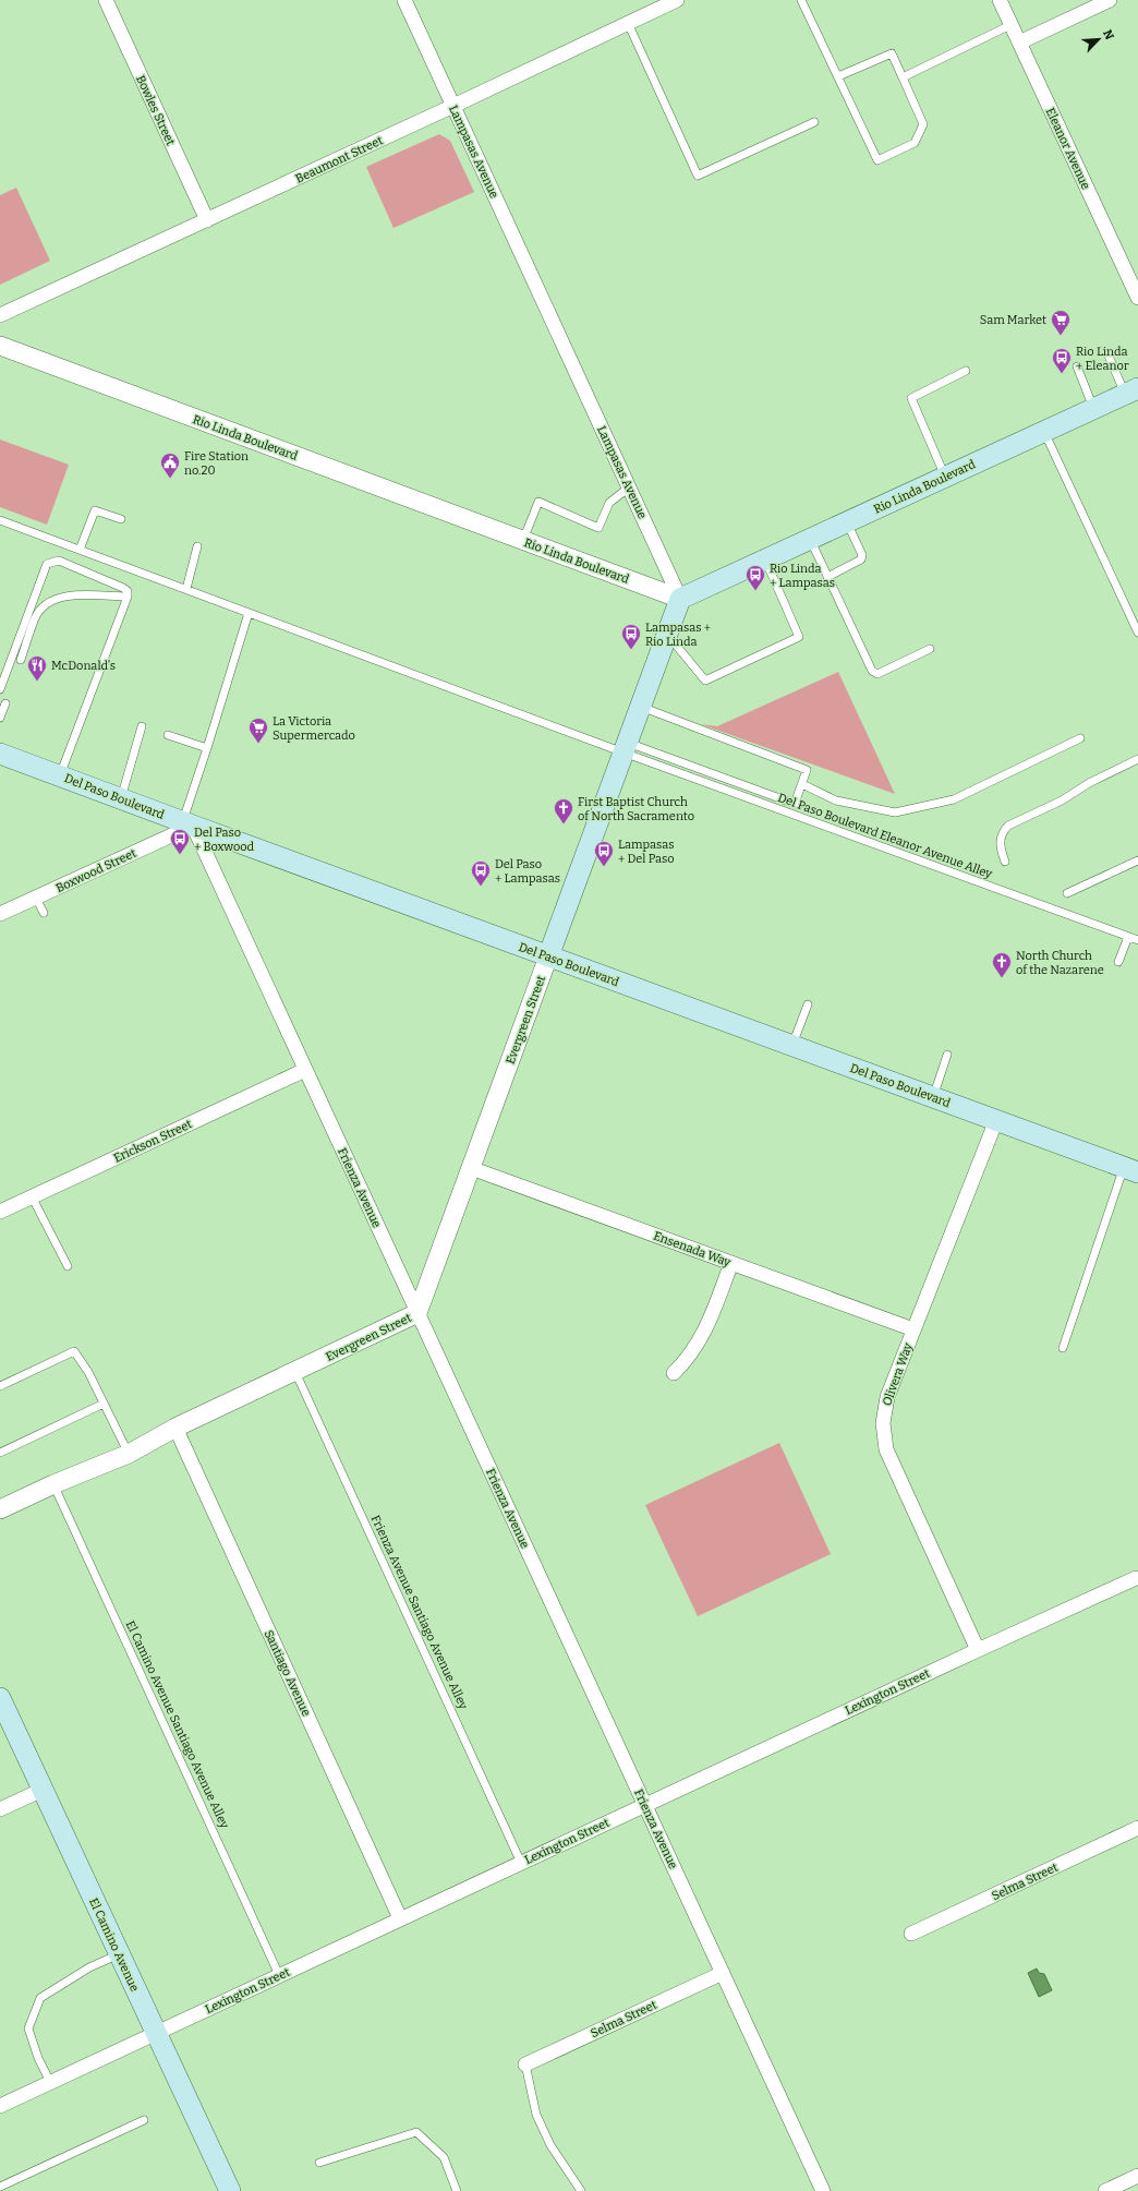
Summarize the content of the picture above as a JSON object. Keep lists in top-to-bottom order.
{
  "streets": {
    "main road": ["Rio Linda Boulevard", "Del Paso Boulevard", "El Camino Avenue"],
    "street": [
      "Bowles Street",
      "Eleanor Avenue",
      "Lampasas Avenue",
      "Beaumont Street",
      "Boxwood Street",
      "Evergreen Street",
      "Erickson Street",
      "Frienza Avenue",
      "Ensenada Way",
      "Olivera Way",
      "Santiago Avenue",
      "Lexington Street",
      "Selma Street"
    ],
    "lane": ["Del Paso Boulevard Eleanor Avenue Alley", "Frienza Avenue Santiago Avenue Alley", "El Camino Avenue Santiago Avenue Alley"]
  },
  "crossings": [
    ["Bowles Street", "Beaumont Street"],
    ["Lampasas Avenue", "Beaumont Street"],
    ["Lampasas Avenue", "Rio Linda Boulevard"],
    ["Del Paso Boulevard", "Boxwood Street"],
    ["Del Paso Boulevard", "Evergreen Street"],
    ["Del Paso Boulevard", "Frienza Avenue"],
    ["Del Paso Boulevard", "Olivera Way"],
    ["Boxwood Street", "Frienza Avenue"],
    ["Evergreen Street", "Frienza Avenue"],
    ["Evergreen Street", "Ensenada Way"],
    ["Evergreen Street", "Frienza Avenue Santiago Avenue Alley"],
    ["Evergreen Street", "Santiago Avenue"],
    ["Evergreen Street", "El Camino Avenue Santiago Avenue Alley"],
    ["Erickson Street", "Frienza Avenue"],
    ["Frienza Avenue", "Lexington Street"],
    ["Frienza Avenue", "Selma Street"],
    ["Ensenada Way", "Olivera Way"],
    ["Olivera Way", "Lexington Street"],
    ["Frienza Avenue Santiago Avenue Alley", "Lexington Street"],
    ["Santiago Avenue", "Lexington Street"],
    ["Lexington Street", "El Camino Avenue Santiago Avenue Alley"],
    ["Lexington Street", "El Camino Avenue"]
  ],
  "places": {
    "supermarket": ["Sam Market", "La Victoria Supermercado"],
    "bus stop": [
      "Rio Linda + Eleanor",
      "Rio Linda + Lampasas",
      "Lampasas + Rio Linda",
      "Del Paso + Boxwood",
      "Lampasas + Del Paso",
      "Del Paso + Lampasas"
    ],
    "public building": ["Fire Station no.20"],
    "restaurant": ["McDonald's"],
    "church": ["First Baptist Church of North Sacramento", "North Church of the Nazarene"]
  },
  "north": "top right"
}
